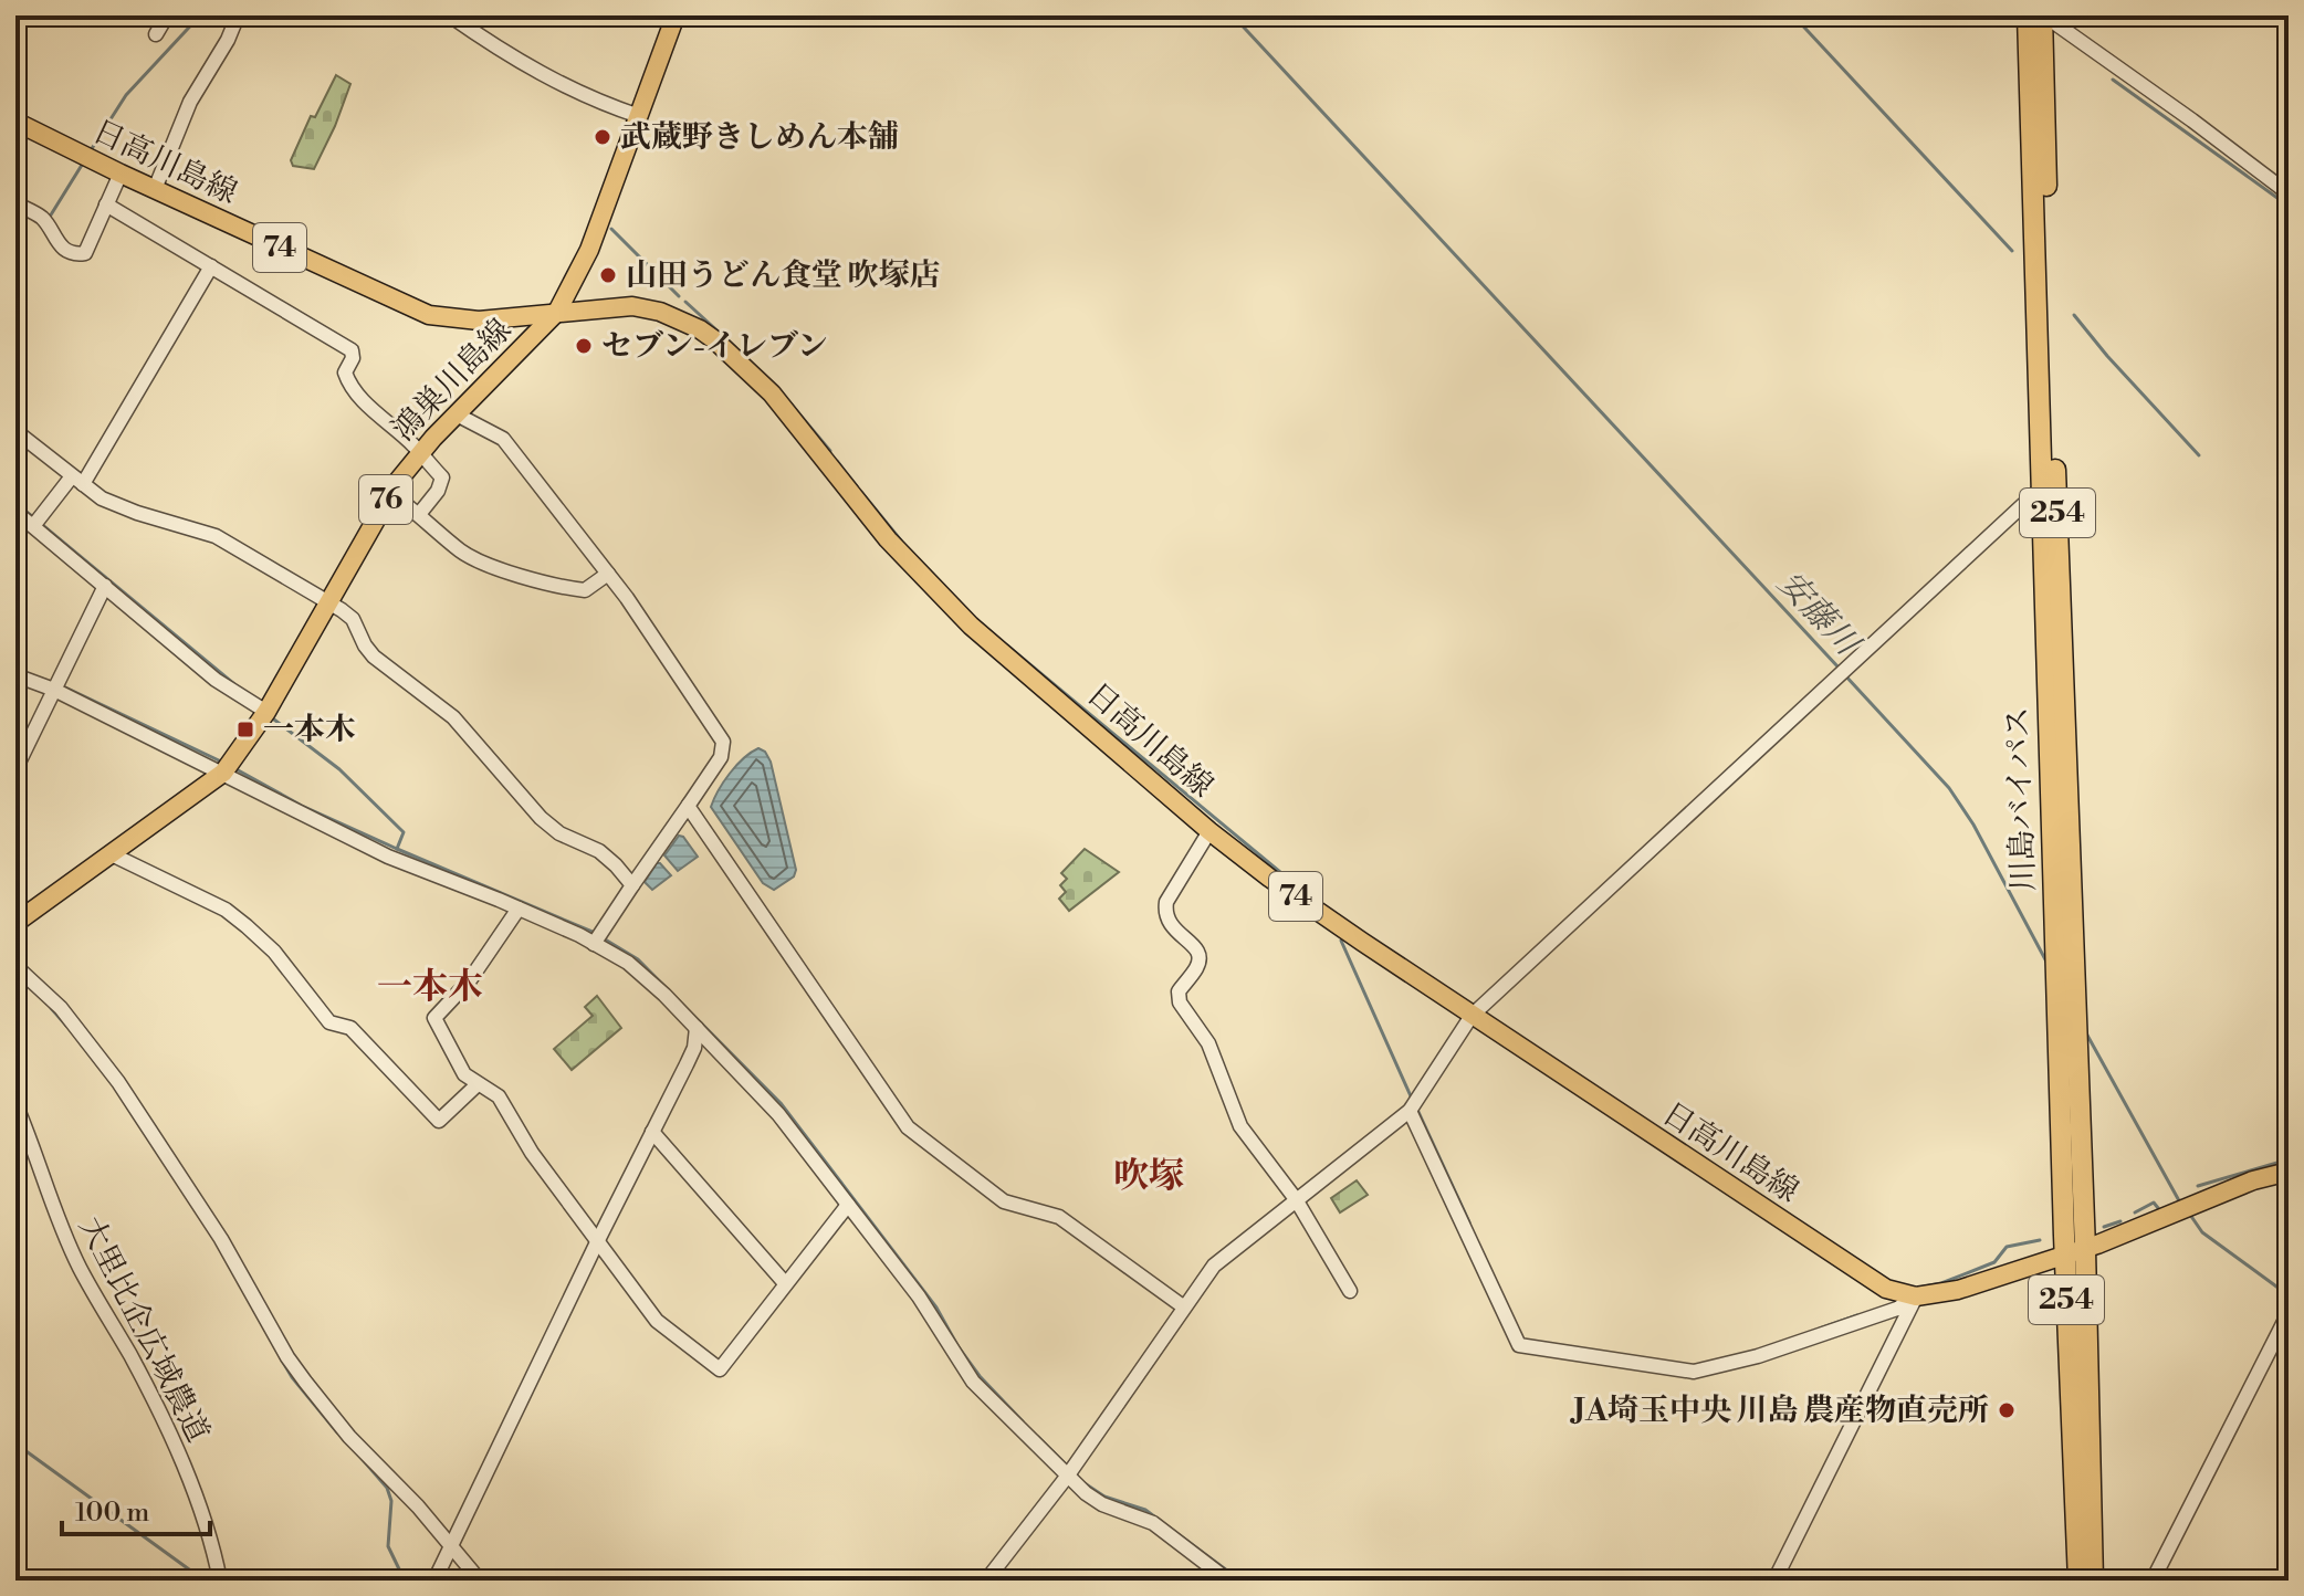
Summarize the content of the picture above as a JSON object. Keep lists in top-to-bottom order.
{
  "streets": {
    "highway": ["254", "川島バイパス"],
    "main road": [
      "日高川島線",
      "74",
      "鴻巣川島線",
      "76"
    ],
    "street": ["大里比企広域農道"]
  },
  "crossings": [
    ["日高川島線", "鴻巣川島線"],
    ["日高川島線", "川島バイパス"]
  ],
  "districts": ["一本木", "吹塚"],
  "water": ["安藤川"],
  "places": {
    "other": [
      "武蔵野きしめん本舗",
      "山田うどん食堂 吹塚店",
      "セブン-イレブン",
      "JA埼玉中央 川島 農産物直売所"
    ],
    "transit": ["一本木"]
  },
  "scale_bar": "100 m"
}
